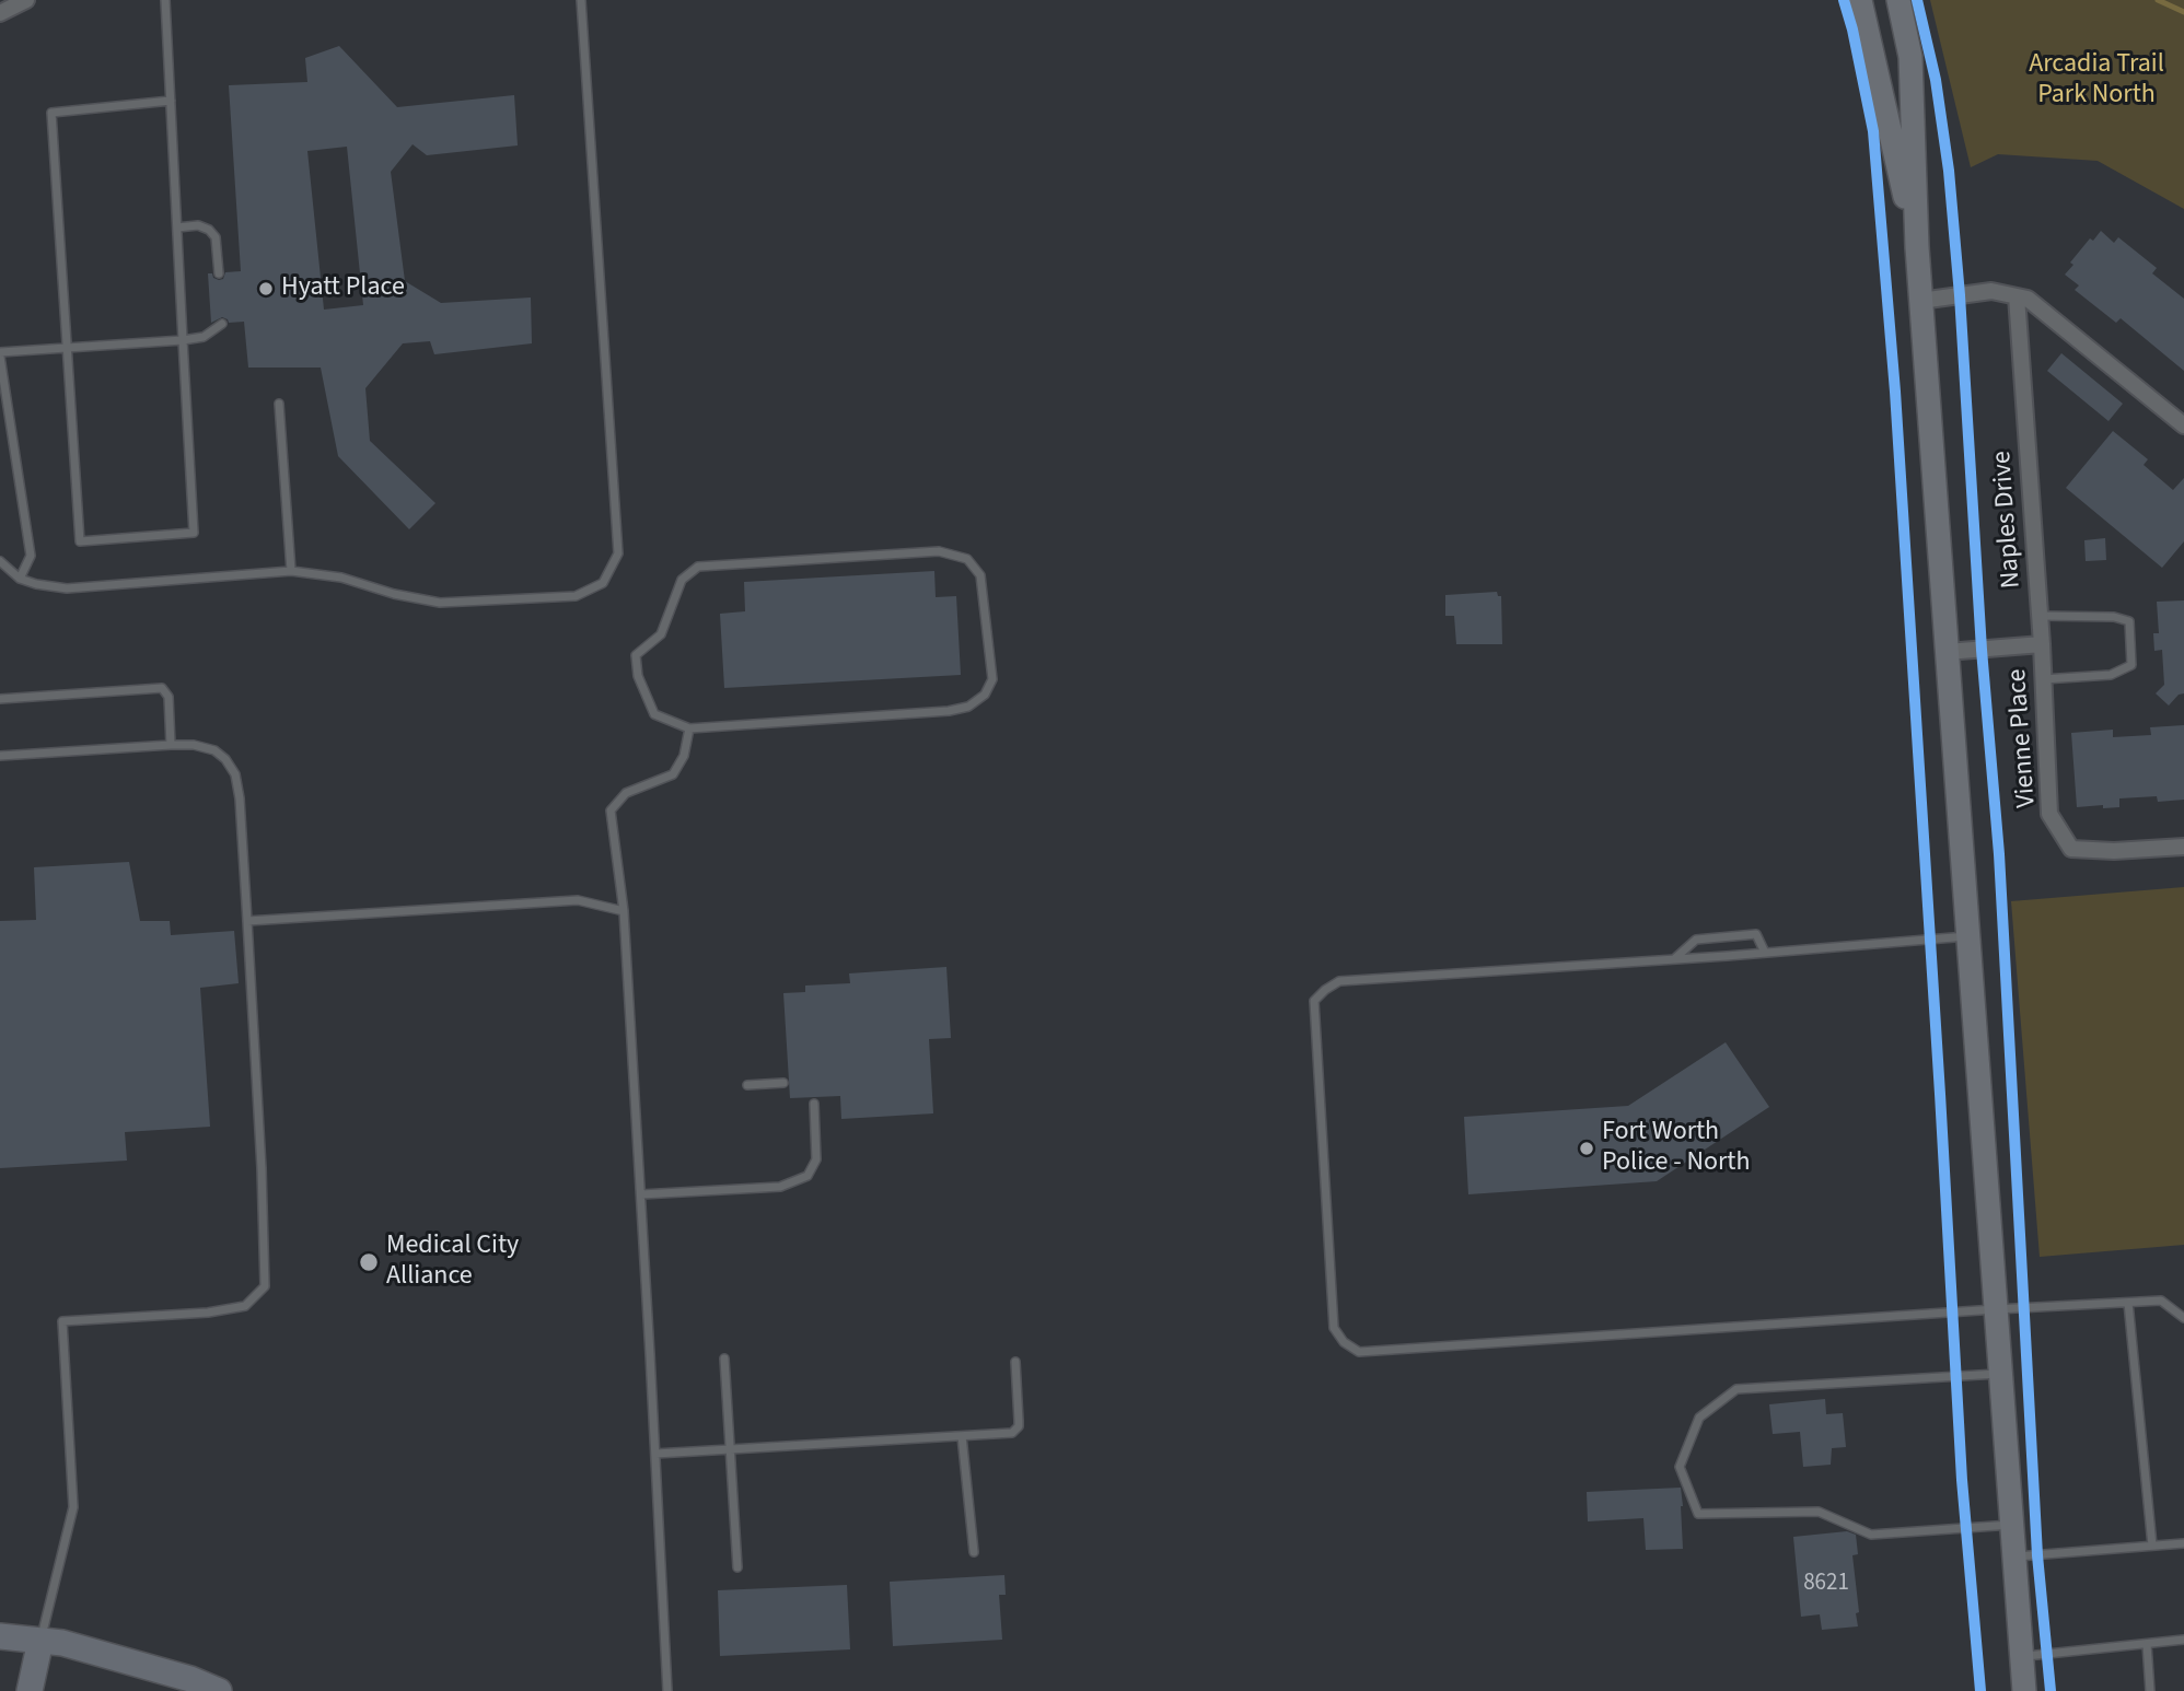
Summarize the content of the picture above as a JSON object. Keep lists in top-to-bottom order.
{
  "streets": {
    "street": ["Naples Drive", "Vienne Place"]
  },
  "crossings": [
    ["Naples Drive", "Vienne Place"]
  ],
  "parks": ["Arcadia Trail Park North"],
  "places": ["Hyatt Place", "Fort Worth Police - North", "Medical City Alliance"],
  "house_numbers": ["8621"]
}
